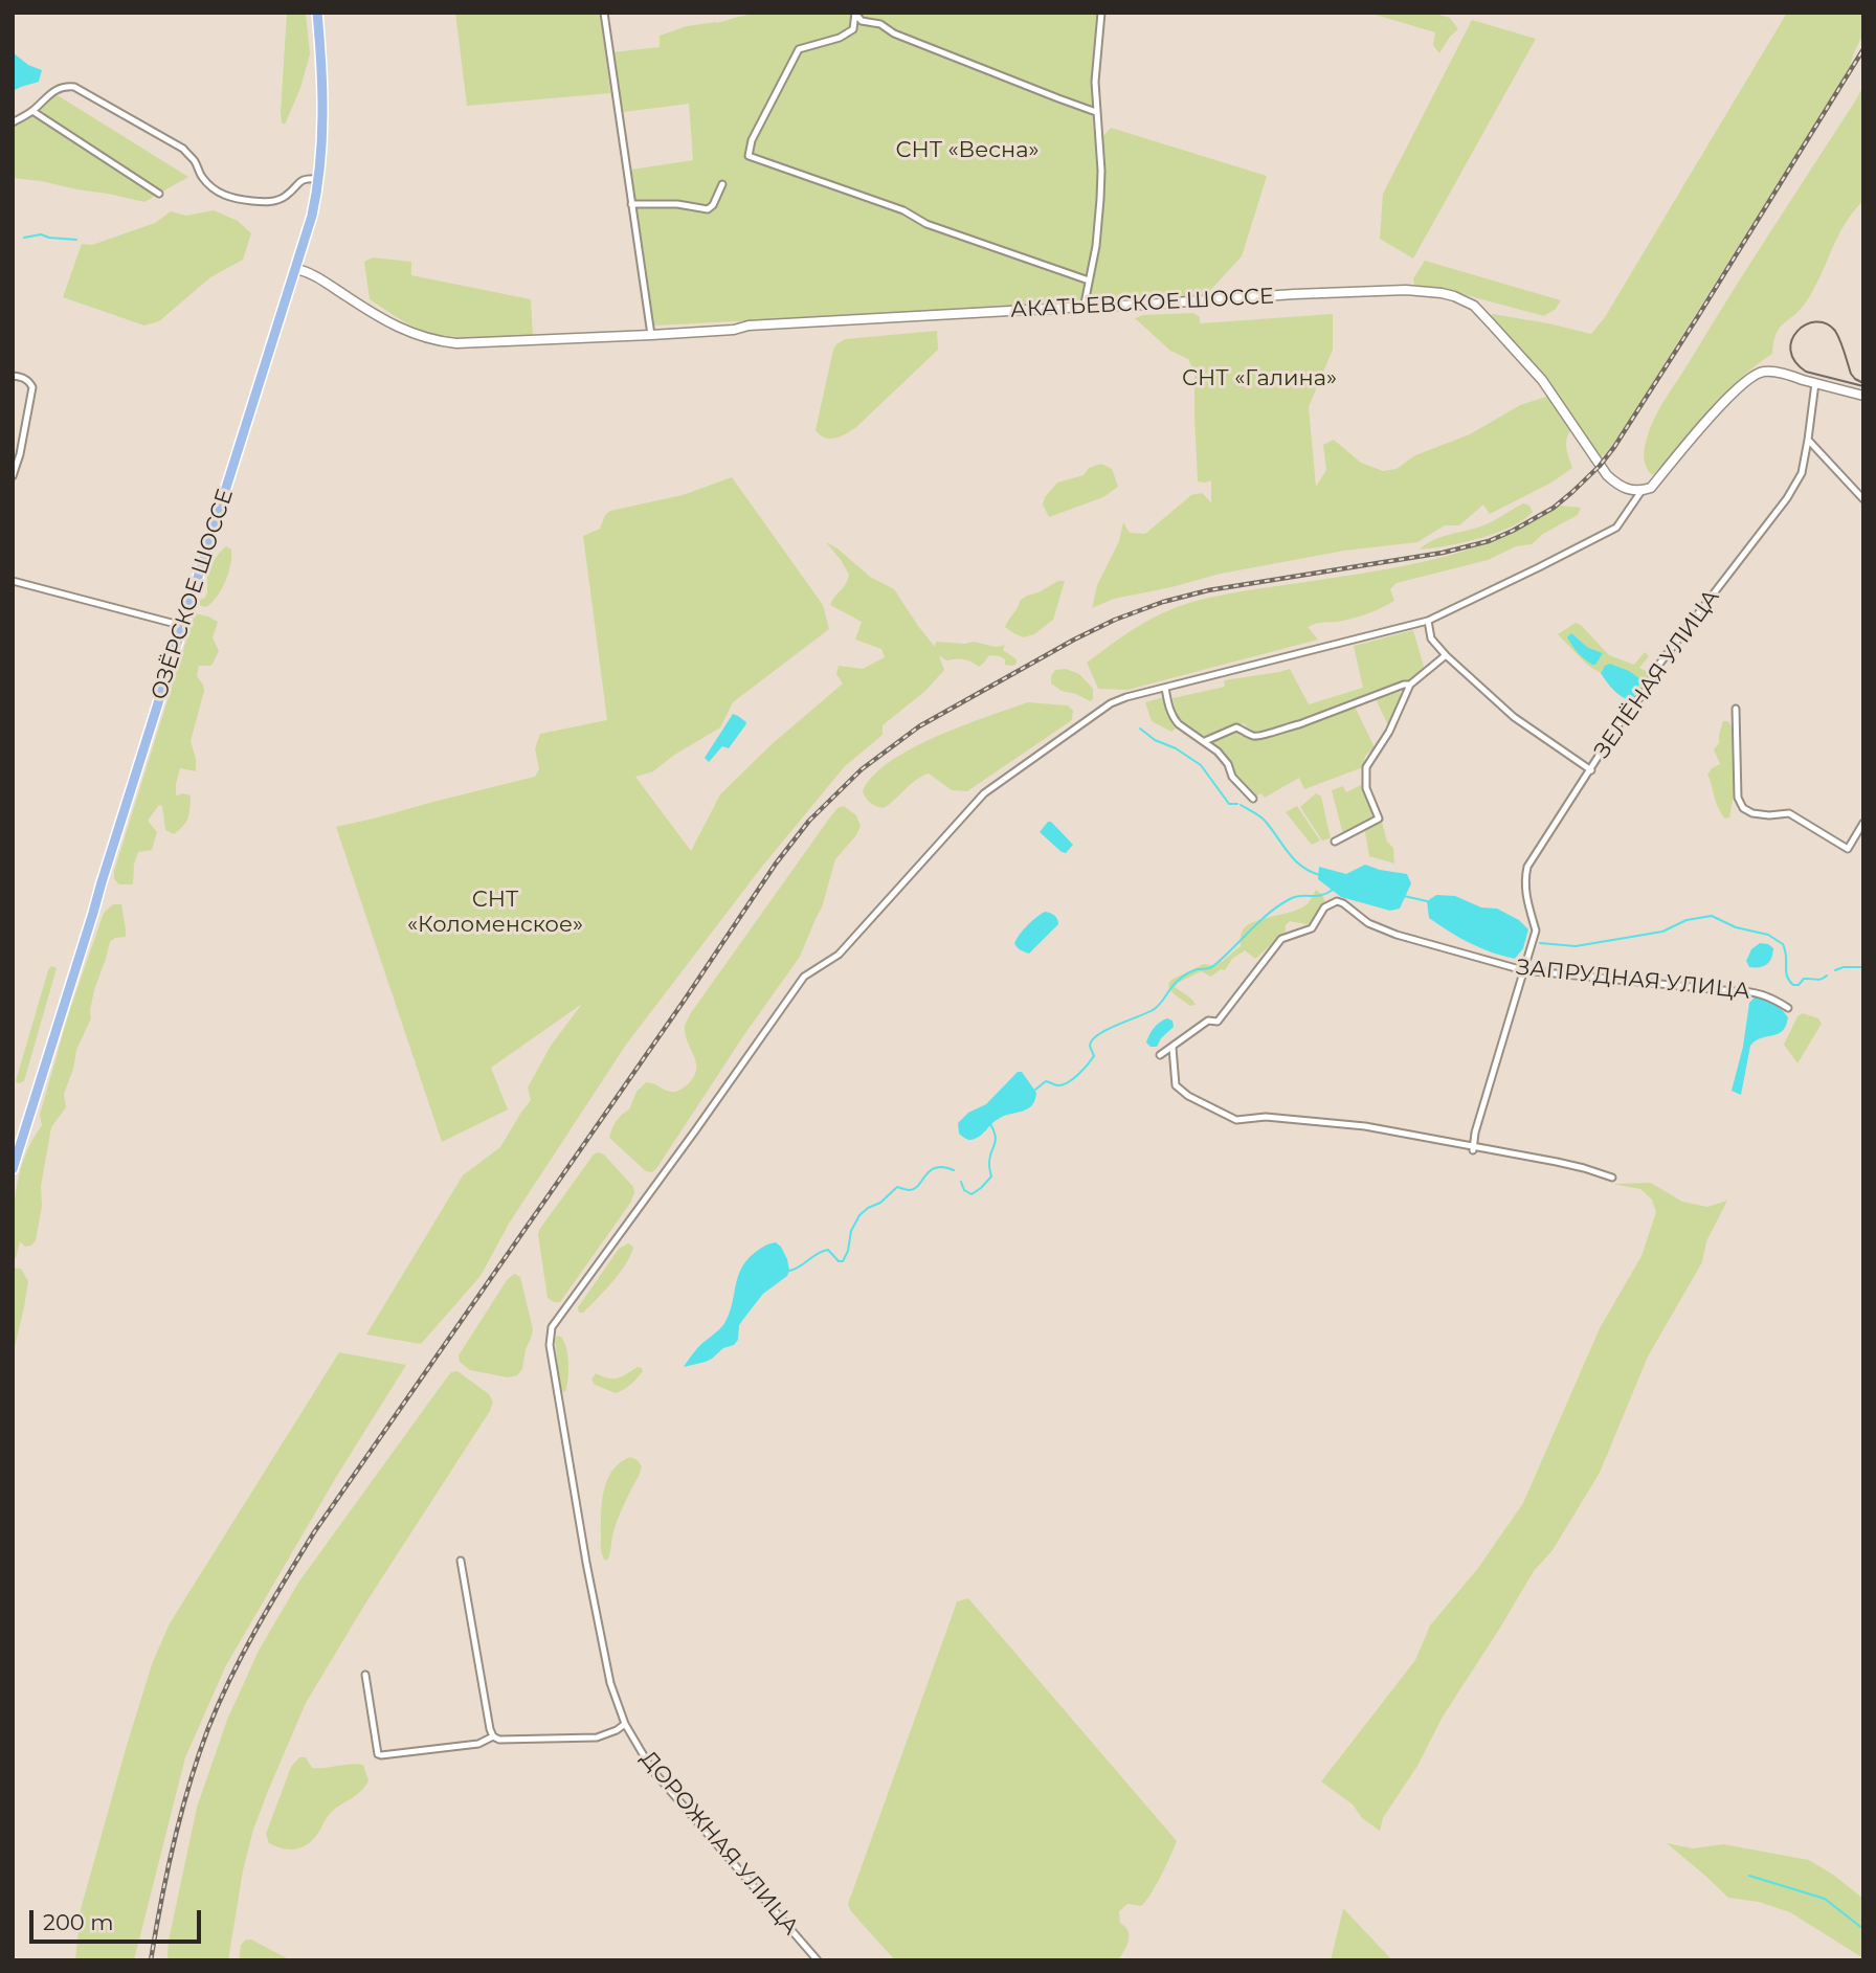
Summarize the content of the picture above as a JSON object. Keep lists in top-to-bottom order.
{
  "streets": {
    "main road": ["АКАТЬЕВСКОЕ ШОССЕ", "ОЗЁРСКОЕ ШОССЕ"],
    "street": ["ЗЕЛЁНАЯ УЛИЦА", "ЗАПРУДНАЯ УЛИЦА", "ДОРОЖНАЯ УЛИЦА"]
  },
  "crossings": [
    ["АКАТЬЕВСКОЕ ШОССЕ", "ОЗЁРСКОЕ ШОССЕ"],
    ["АКАТЬЕВСКОЕ ШОССЕ", "ДОРОЖНАЯ УЛИЦА"],
    ["ЗЕЛЁНАЯ УЛИЦА", "ЗАПРУДНАЯ УЛИЦА"]
  ],
  "parks": ["СНТ «Весна»", "СНТ «Галина»", "СНТ «Коломенское»"],
  "scale_bar": "200 m"
}
